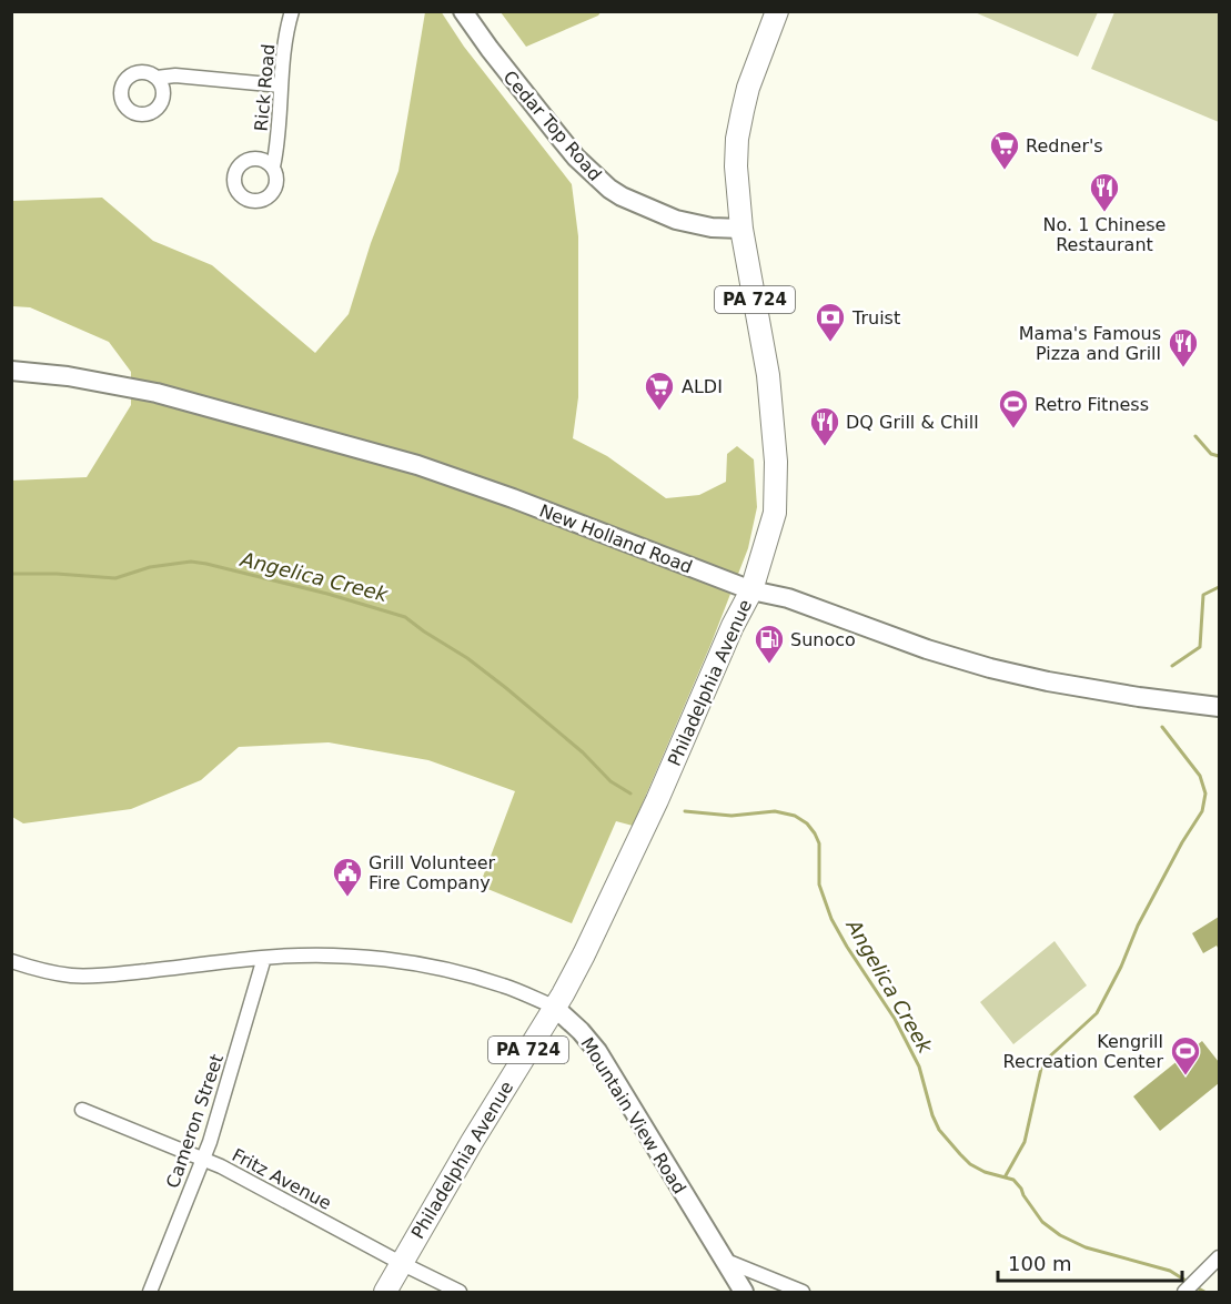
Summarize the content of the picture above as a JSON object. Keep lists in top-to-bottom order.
{
  "streets": {
    "main road": [
      "Cedar Top Road",
      "PA 724",
      "New Holland Road",
      "Philadelphia Avenue",
      "Mountain View Road"
    ],
    "street": ["Rick Road", "Cameron Street", "Fritz Avenue"]
  },
  "crossings": [
    ["Cedar Top Road", "Philadelphia Avenue"],
    ["New Holland Road", "Philadelphia Avenue"],
    ["Philadelphia Avenue", "Mountain View Road"],
    ["Philadelphia Avenue", "Fritz Avenue"],
    ["Mountain View Road", "Cameron Street"],
    ["Cameron Street", "Fritz Avenue"]
  ],
  "water": ["Angelica Creek"],
  "places": {
    "supermarket": ["Redner's", "ALDI"],
    "restaurant": ["No. 1 Chinese Restaurant", "Mama's Famous Pizza and Grill", "DQ Grill & Chill"],
    "bank": ["Truist"],
    "sports": ["Retro Fitness", "Kengrill Recreation Center"],
    "fuel station": ["Sunoco"],
    "public building": ["Grill Volunteer Fire Company"]
  },
  "scale_bar": "100 m"
}
